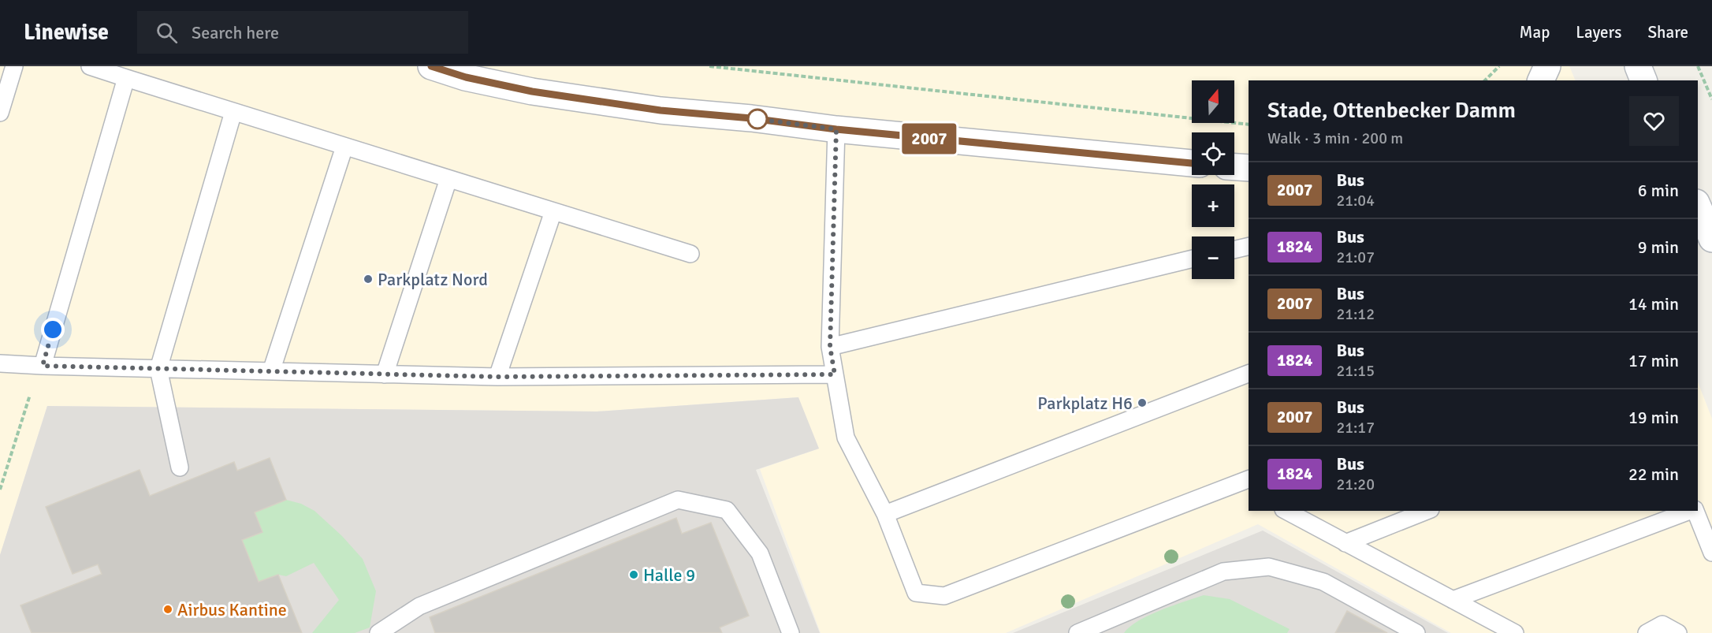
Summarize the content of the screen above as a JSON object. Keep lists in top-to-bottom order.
{
  "places": [
    "Parkplatz Nord",
    "Parkplatz H6",
    "Halle 9",
    "Airbus Kantine"
  ],
  "lines": ["bus line 2007"],
  "north": "top",
  "page": {
    "header": "Linewise",
    "search": "Search here",
    "nav": ["Map", "Layers", "Share"],
    "on_map": "2007",
    "map_buttons": ["+", "−"],
    "heading": ["Stade, Ottenbecker Damm", "Walk · 3 min · 200 m"],
    "list": [
      {
        "mark": "2007",
        "name": "Bus",
        "note": "21:04",
        "value": "6 min"
      },
      {
        "mark": "1824",
        "name": "Bus",
        "note": "21:07",
        "value": "9 min"
      },
      {
        "mark": "2007",
        "name": "Bus",
        "note": "21:12",
        "value": "14 min"
      },
      {
        "mark": "1824",
        "name": "Bus",
        "note": "21:15",
        "value": "17 min"
      },
      {
        "mark": "2007",
        "name": "Bus",
        "note": "21:17",
        "value": "19 min"
      },
      {
        "mark": "1824",
        "name": "Bus",
        "note": "21:20",
        "value": "22 min"
      }
    ]
  }
}
